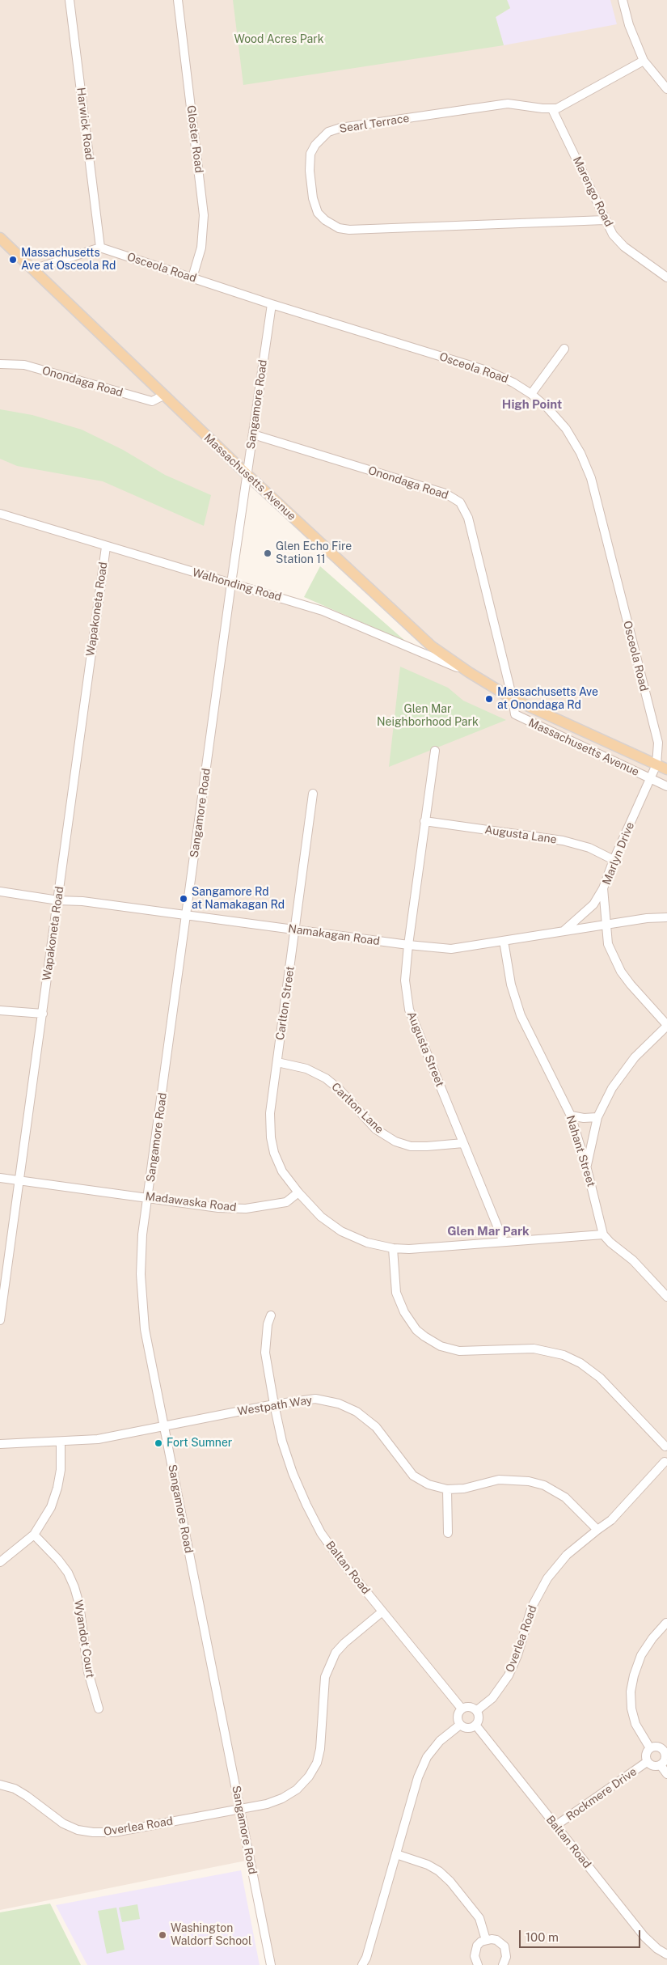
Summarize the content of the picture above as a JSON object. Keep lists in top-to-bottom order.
{
  "streets": {
    "main road": ["Massachusetts Avenue"],
    "street": [
      "Harwick Road",
      "Searl Terrace",
      "Gloster Road",
      "Marengo Road",
      "Osceola Road",
      "Onondaga Road",
      "Sangamore Road",
      "Walhonding Road",
      "Wapakoneta Road",
      "Augusta Lane",
      "Marlyn Drive",
      "Namakagan Road",
      "Carlton Street",
      "Augusta Street",
      "Carlton Lane",
      "Nahant Street",
      "Madawaska Road",
      "Westpath Way",
      "Baltan Road",
      "Wyandot Court",
      "Overlea Road",
      "Rockmere Drive"
    ]
  },
  "crossings": [
    ["Harwick Road", "Osceola Road"],
    ["Searl Terrace", "Marengo Road"],
    ["Gloster Road", "Osceola Road"],
    ["Osceola Road", "Sangamore Road"],
    ["Osceola Road", "Massachusetts Avenue"],
    ["Osceola Road", "Marlyn Drive"],
    ["Onondaga Road", "Sangamore Road"],
    ["Onondaga Road", "Massachusetts Avenue"],
    ["Sangamore Road", "Massachusetts Avenue"],
    ["Sangamore Road", "Walhonding Road"],
    ["Sangamore Road", "Namakagan Road"],
    ["Sangamore Road", "Madawaska Road"],
    ["Sangamore Road", "Westpath Way"],
    ["Sangamore Road", "Overlea Road"],
    ["Massachusetts Avenue", "Walhonding Road"],
    ["Massachusetts Avenue", "Marlyn Drive"],
    ["Walhonding Road", "Wapakoneta Road"],
    ["Wapakoneta Road", "Namakagan Road"],
    ["Wapakoneta Road", "Madawaska Road"],
    ["Augusta Lane", "Marlyn Drive"],
    ["Augusta Lane", "Augusta Street"],
    ["Marlyn Drive", "Namakagan Road"],
    ["Namakagan Road", "Carlton Street"],
    ["Namakagan Road", "Augusta Street"],
    ["Namakagan Road", "Nahant Street"],
    ["Carlton Street", "Carlton Lane"],
    ["Carlton Street", "Madawaska Road"],
    ["Augusta Street", "Carlton Lane"],
    ["Westpath Way", "Baltan Road"],
    ["Westpath Way", "Overlea Road"],
    ["Baltan Road", "Overlea Road"],
    ["Baltan Road", "Rockmere Drive"]
  ],
  "districts": ["High Point", "Glen Mar Park"],
  "parks": ["Wood Acres Park", "Glen Mar Neighborhood Park"],
  "places": [
    "Massachusetts Ave at Osceola Rd",
    "Glen Echo Fire Station 11",
    "Massachusetts Ave at Onondaga Rd",
    "Sangamore Rd at Namakagan Rd",
    "Fort Sumner",
    "Washington Waldorf School"
  ],
  "scale_bar": "100 m"
}
